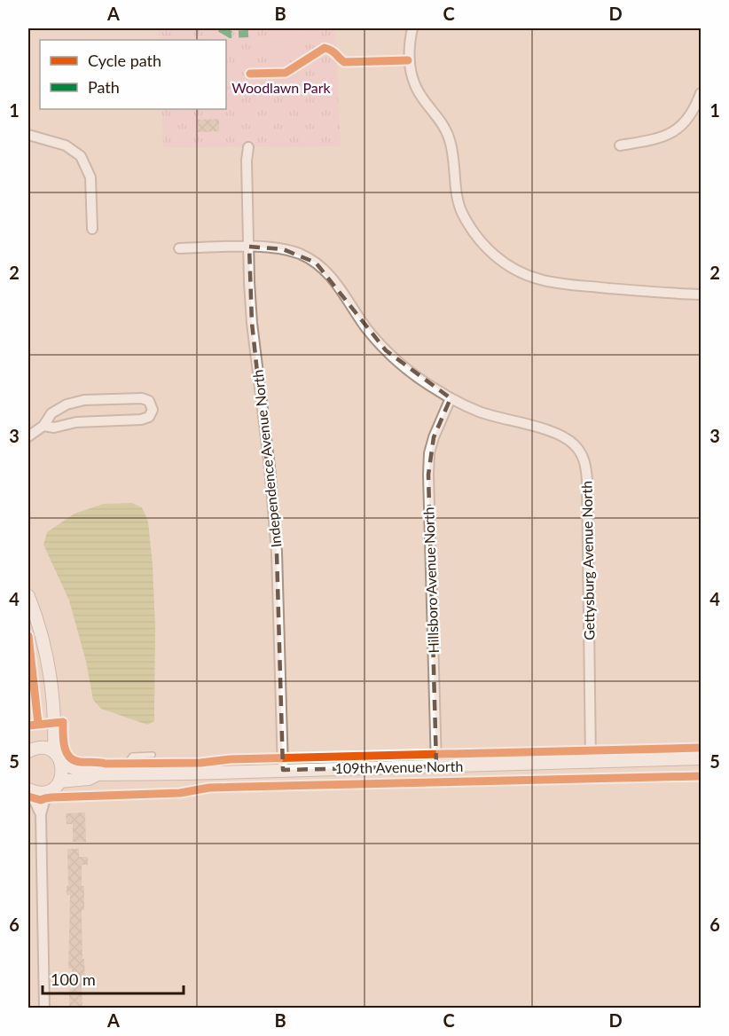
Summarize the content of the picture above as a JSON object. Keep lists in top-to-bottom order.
{
  "streets": {
    "street": [
      "Independence Avenue North",
      "Gettysburg Avenue North",
      "Hillsboro Avenue North",
      "109th Avenue North"
    ]
  },
  "crossings": [
    ["Independence Avenue North", "Gettysburg Avenue North"],
    ["Independence Avenue North", "109th Avenue North"],
    ["Gettysburg Avenue North", "Hillsboro Avenue North"],
    ["Gettysburg Avenue North", "109th Avenue North"],
    ["Hillsboro Avenue North", "109th Avenue North"]
  ],
  "parks": ["Woodlawn Park"],
  "legend": ["Cycle path", "Path"],
  "scale_bar": "100 m",
  "grid": {
    "columns": [
      "A",
      "B",
      "C",
      "D"
    ],
    "rows": [
      "1",
      "2",
      "3",
      "4",
      "5",
      "6"
    ]
  }
}
